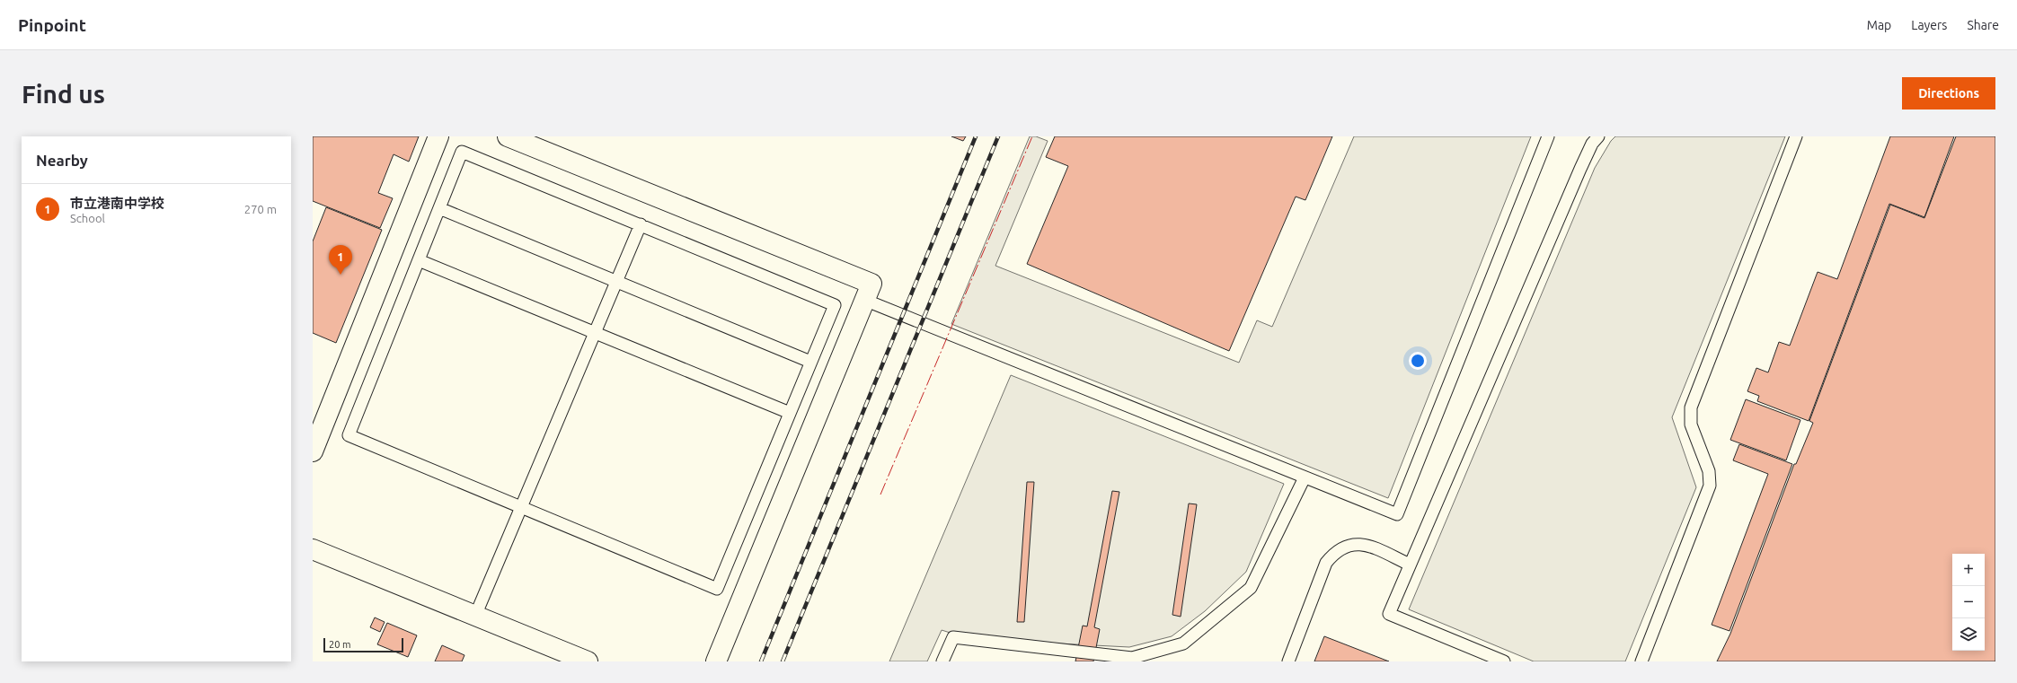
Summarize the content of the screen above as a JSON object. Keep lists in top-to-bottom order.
{
  "scale_bar": "20 m",
  "page": {
    "header": "Pinpoint",
    "nav": ["Map", "Layers", "Share"],
    "buttons": "Directions",
    "title": "Find us",
    "heading": "Nearby",
    "list": [
      {
        "mark": "1",
        "name": "市立港南中学校",
        "note": "School",
        "value": "270 m"
      }
    ],
    "pins": "1",
    "map_buttons": ["+", "−"],
    "scale": "20 m"
  }
}
